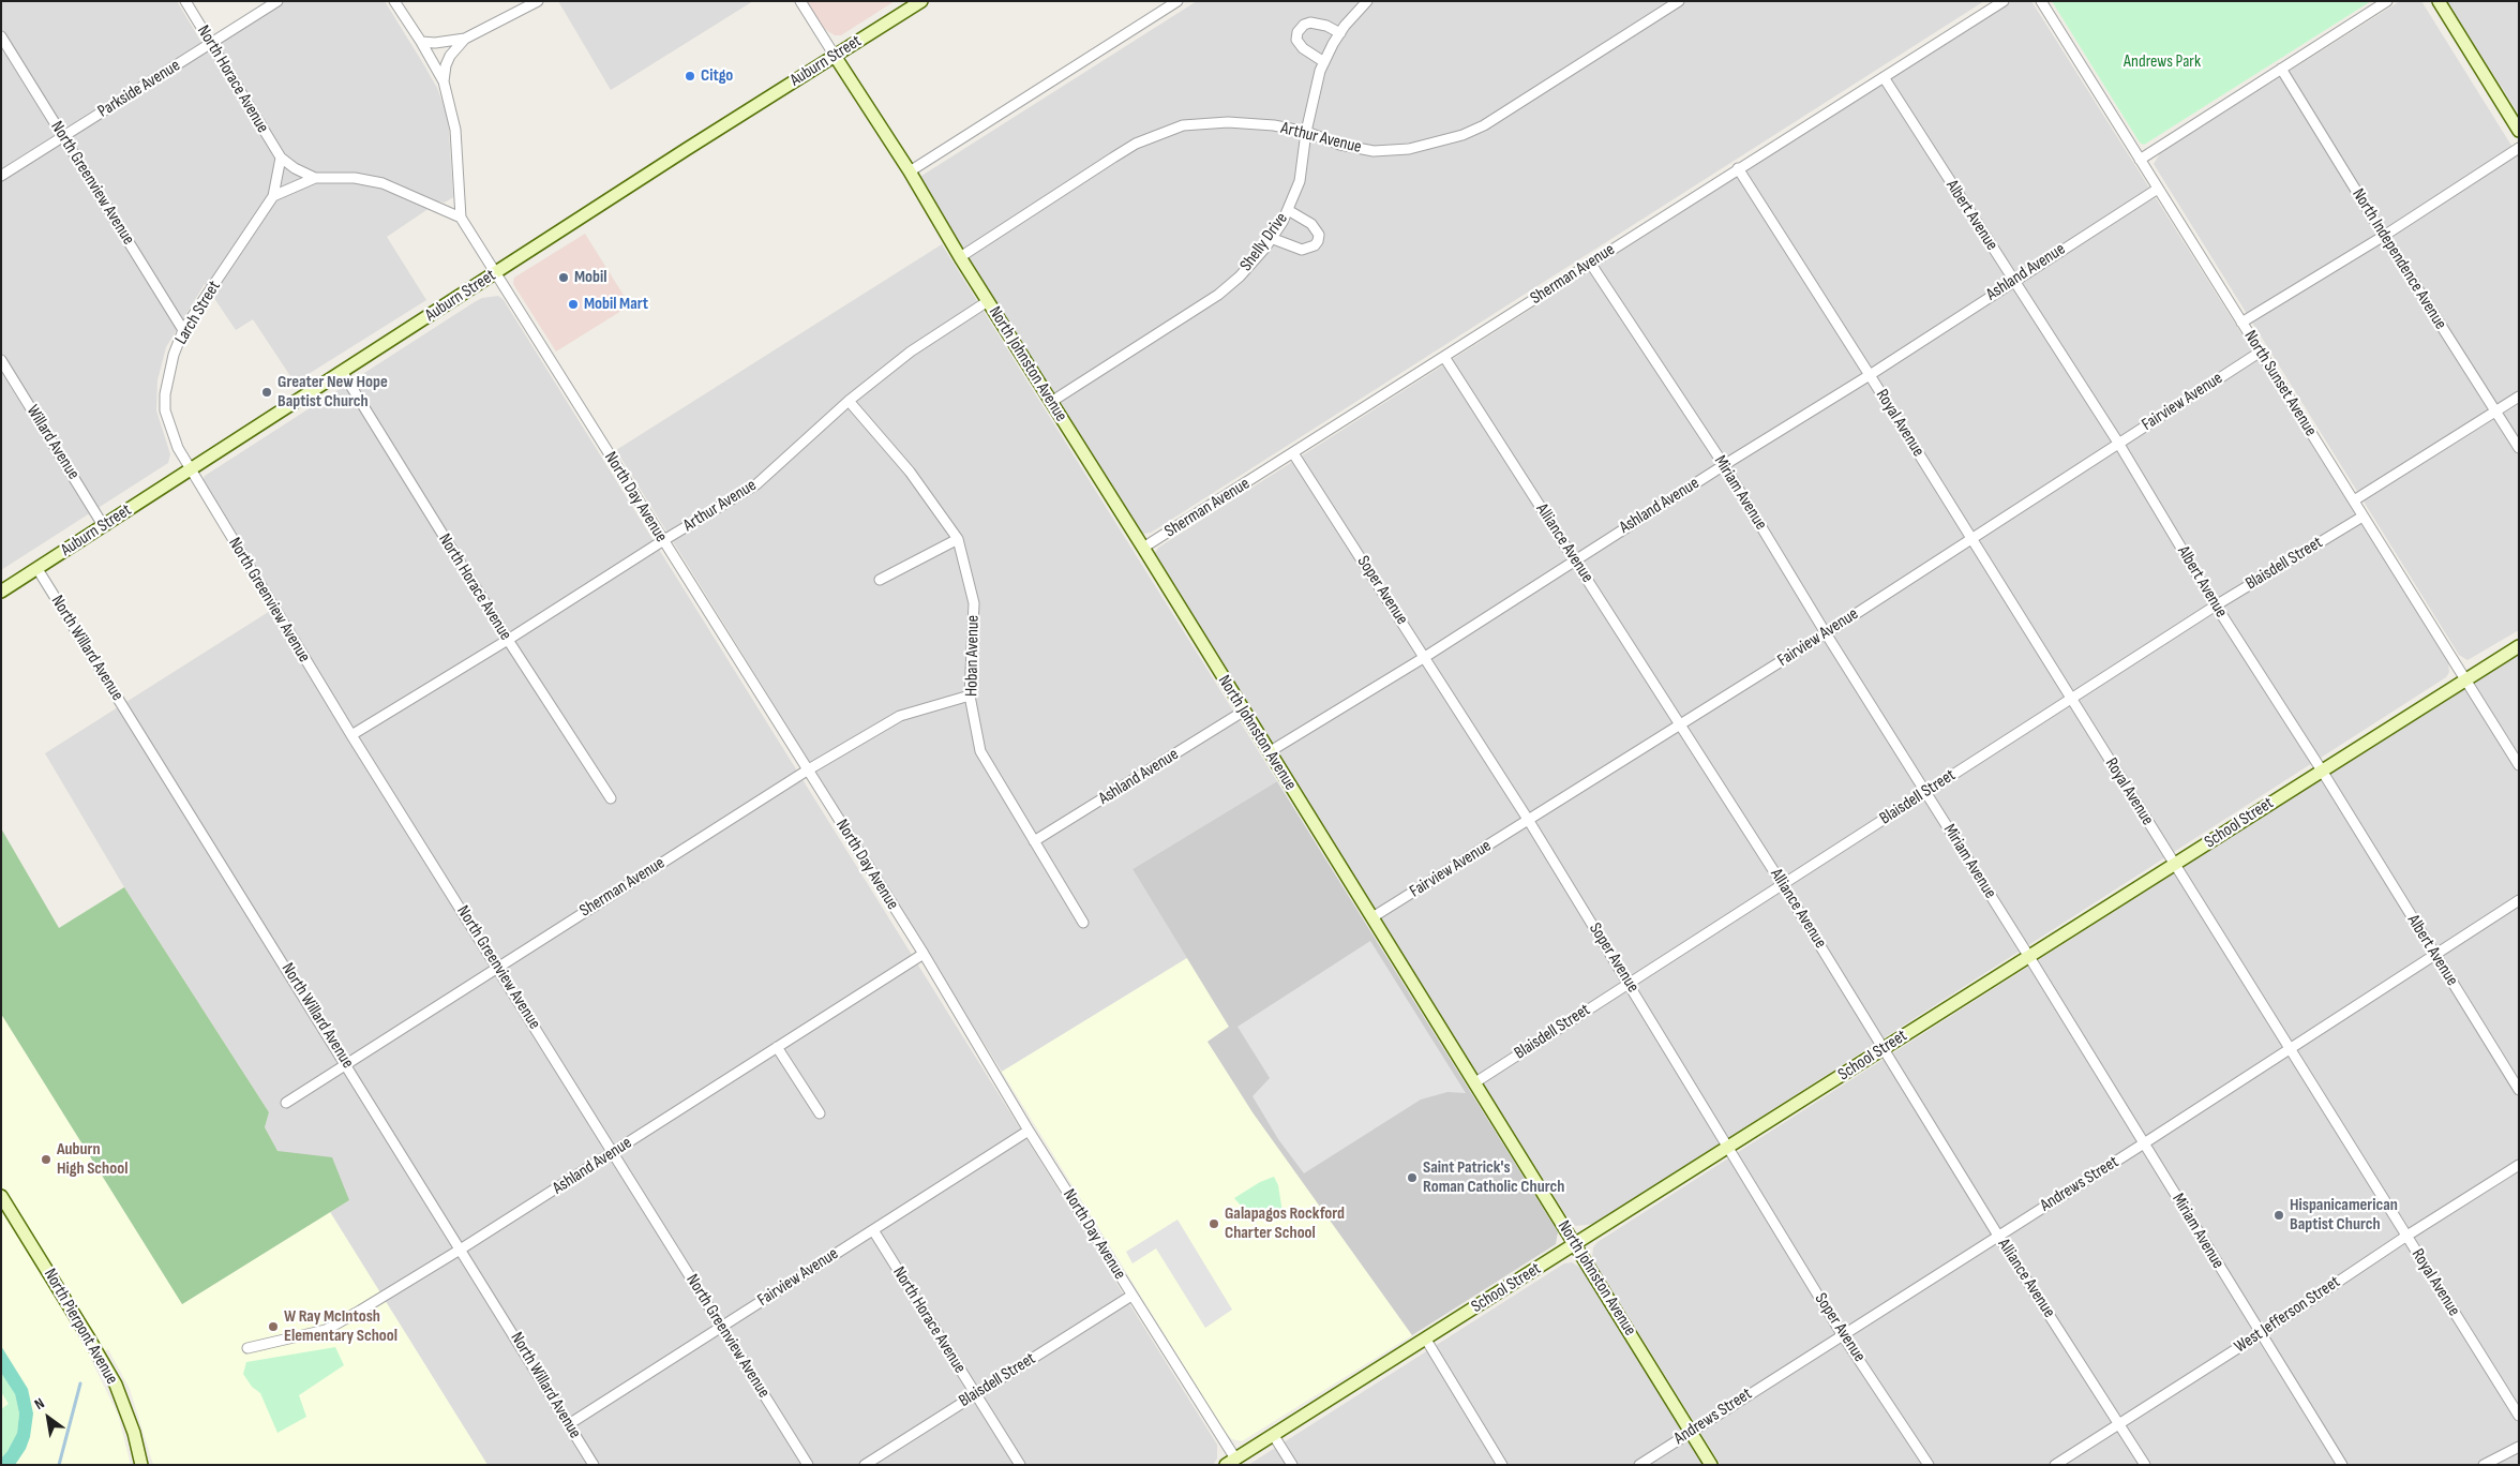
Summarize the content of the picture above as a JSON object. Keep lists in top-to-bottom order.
{
  "streets": {
    "main road": [
      "Auburn Street",
      "North Johnston Avenue",
      "School Street",
      "North Pierpont Avenue"
    ],
    "street": [
      "North Horace Avenue",
      "Parkside Avenue",
      "Arthur Avenue",
      "North Greenview Avenue",
      "Albert Avenue",
      "Shelly Drive",
      "North Independence Avenue",
      "Ashland Avenue",
      "Sherman Avenue",
      "Larch Street",
      "North Sunset Avenue",
      "Fairview Avenue",
      "Royal Avenue",
      "Willard Avenue",
      "Miriam Avenue",
      "North Day Avenue",
      "Alliance Avenue",
      "Blaisdell Street",
      "Soper Avenue",
      "North Willard Avenue",
      "Hoban Avenue",
      "Andrews Street",
      "West Jefferson Street"
    ]
  },
  "crossings": [
    ["Auburn Street", "North Horace Avenue"],
    ["Auburn Street", "North Greenview Avenue"],
    ["Auburn Street", "Larch Street"],
    ["Auburn Street", "North Johnston Avenue"],
    ["Auburn Street", "Willard Avenue"],
    ["Auburn Street", "North Day Avenue"],
    ["Auburn Street", "North Willard Avenue"],
    ["North Horace Avenue", "Parkside Avenue"],
    ["North Horace Avenue", "Arthur Avenue"],
    ["North Horace Avenue", "Larch Street"],
    ["North Horace Avenue", "Fairview Avenue"],
    ["North Horace Avenue", "Blaisdell Street"],
    ["Parkside Avenue", "North Greenview Avenue"],
    ["Arthur Avenue", "North Greenview Avenue"],
    ["Arthur Avenue", "Shelly Drive"],
    ["Arthur Avenue", "North Johnston Avenue"],
    ["Arthur Avenue", "North Day Avenue"],
    ["Arthur Avenue", "Hoban Avenue"],
    ["North Greenview Avenue", "Ashland Avenue"],
    ["North Greenview Avenue", "Sherman Avenue"],
    ["North Greenview Avenue", "Larch Street"],
    ["North Greenview Avenue", "Fairview Avenue"],
    ["Albert Avenue", "Ashland Avenue"],
    ["Albert Avenue", "Sherman Avenue"],
    ["Albert Avenue", "Fairview Avenue"],
    ["Albert Avenue", "Blaisdell Street"],
    ["Albert Avenue", "School Street"],
    ["Albert Avenue", "Andrews Street"],
    ["Shelly Drive", "North Johnston Avenue"],
    ["Ashland Avenue", "North Johnston Avenue"],
    ["Ashland Avenue", "North Sunset Avenue"],
    ["Ashland Avenue", "Royal Avenue"],
    ["Ashland Avenue", "Miriam Avenue"],
    ["Ashland Avenue", "North Day Avenue"],
    ["Ashland Avenue", "Alliance Avenue"],
    ["Ashland Avenue", "Soper Avenue"],
    ["Ashland Avenue", "North Willard Avenue"],
    ["Ashland Avenue", "Hoban Avenue"],
    ["Sherman Avenue", "North Johnston Avenue"],
    ["Sherman Avenue", "Royal Avenue"],
    ["Sherman Avenue", "Miriam Avenue"],
    ["Sherman Avenue", "North Day Avenue"],
    ["Sherman Avenue", "Alliance Avenue"],
    ["Sherman Avenue", "Soper Avenue"],
    ["Sherman Avenue", "North Willard Avenue"],
    ["Sherman Avenue", "Hoban Avenue"],
    ["North Johnston Avenue", "Fairview Avenue"],
    ["North Johnston Avenue", "Blaisdell Street"],
    ["North Johnston Avenue", "School Street"],
    ["North Johnston Avenue", "Andrews Street"],
    ["North Sunset Avenue", "Fairview Avenue"],
    ["North Sunset Avenue", "Blaisdell Street"],
    ["North Sunset Avenue", "School Street"],
    ["Fairview Avenue", "Royal Avenue"],
    ["Fairview Avenue", "Miriam Avenue"],
    ["Fairview Avenue", "North Day Avenue"],
    ["Fairview Avenue", "Alliance Avenue"],
    ["Fairview Avenue", "Soper Avenue"],
    ["Fairview Avenue", "North Willard Avenue"],
    ["Royal Avenue", "Blaisdell Street"],
    ["Royal Avenue", "School Street"],
    ["Royal Avenue", "Andrews Street"],
    ["Royal Avenue", "West Jefferson Street"],
    ["Miriam Avenue", "Blaisdell Street"],
    ["Miriam Avenue", "School Street"],
    ["Miriam Avenue", "Andrews Street"],
    ["Miriam Avenue", "West Jefferson Street"],
    ["North Day Avenue", "Blaisdell Street"],
    ["North Day Avenue", "School Street"],
    ["Alliance Avenue", "Blaisdell Street"],
    ["Alliance Avenue", "School Street"],
    ["Alliance Avenue", "Andrews Street"],
    ["Alliance Avenue", "West Jefferson Street"],
    ["Blaisdell Street", "Soper Avenue"],
    ["Soper Avenue", "School Street"],
    ["Soper Avenue", "Andrews Street"]
  ],
  "parks": ["Andrews Park"],
  "places": [
    "Citgo",
    "Mobil",
    "Mobil Mart",
    "Greater New Hope Baptist Church",
    "Auburn High School",
    "Saint Patrick's Roman Catholic Church",
    "Hispanicamerican Baptist Church",
    "Galapagos Rockford Charter School",
    "W Ray McIntosh Elementary School"
  ],
  "north": "top left"
}
